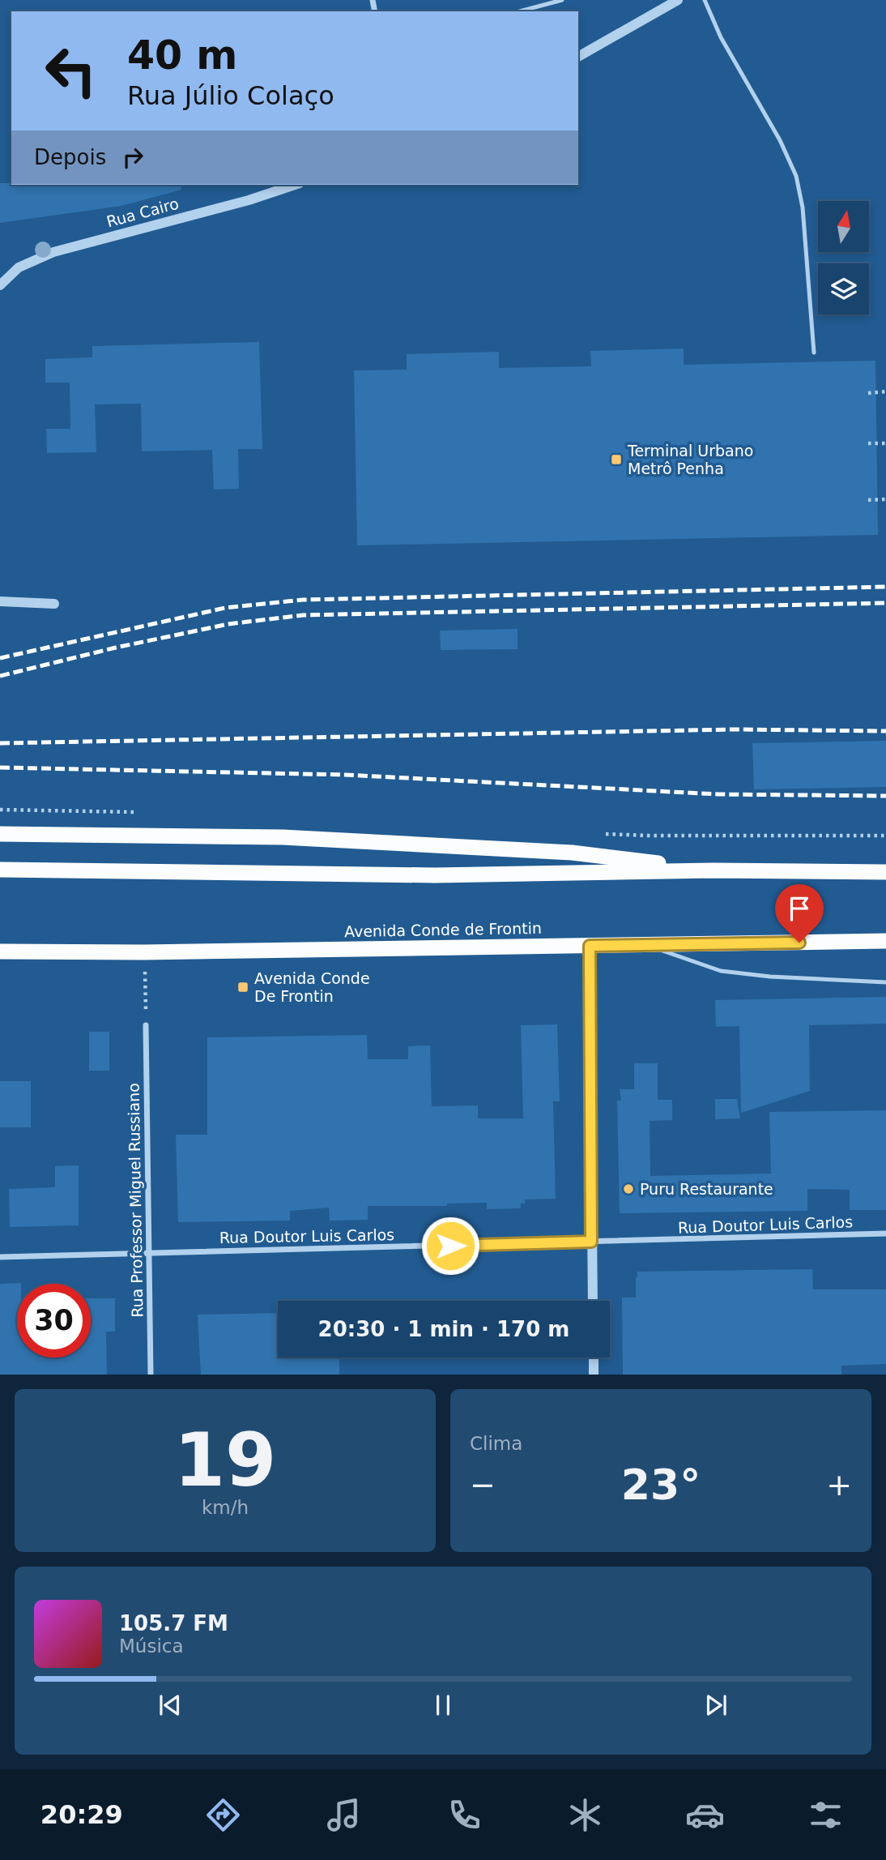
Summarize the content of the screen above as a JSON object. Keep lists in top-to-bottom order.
{
  "streets": {
    "highway": ["Avenida Conde de Frontin"],
    "street": ["Rua Cairo", "Rua Professor Miguel Russiano", "Rua Doutor Luis Carlos"]
  },
  "crossings": [
    ["Rua Professor Miguel Russiano", "Rua Doutor Luis Carlos"]
  ],
  "places": {
    "transit": ["Terminal Urbano Metrô Penha", "Avenida Conde De Frontin"],
    "other": ["Puru Restaurante"]
  },
  "north": "top",
  "page": {
    "turn": ["40 m", "Rua Júlio Colaço"],
    "then": "Depois",
    "limit": "30",
    "trip": "20:30 · 1 min · 170 m",
    "tile": [
      ["19", "km/h"],
      "Clima"
    ],
    "heat": ["−", "23°", "+"],
    "song": ["105.7 FM", "Música"],
    "tabs": "20:29"
  }
}
